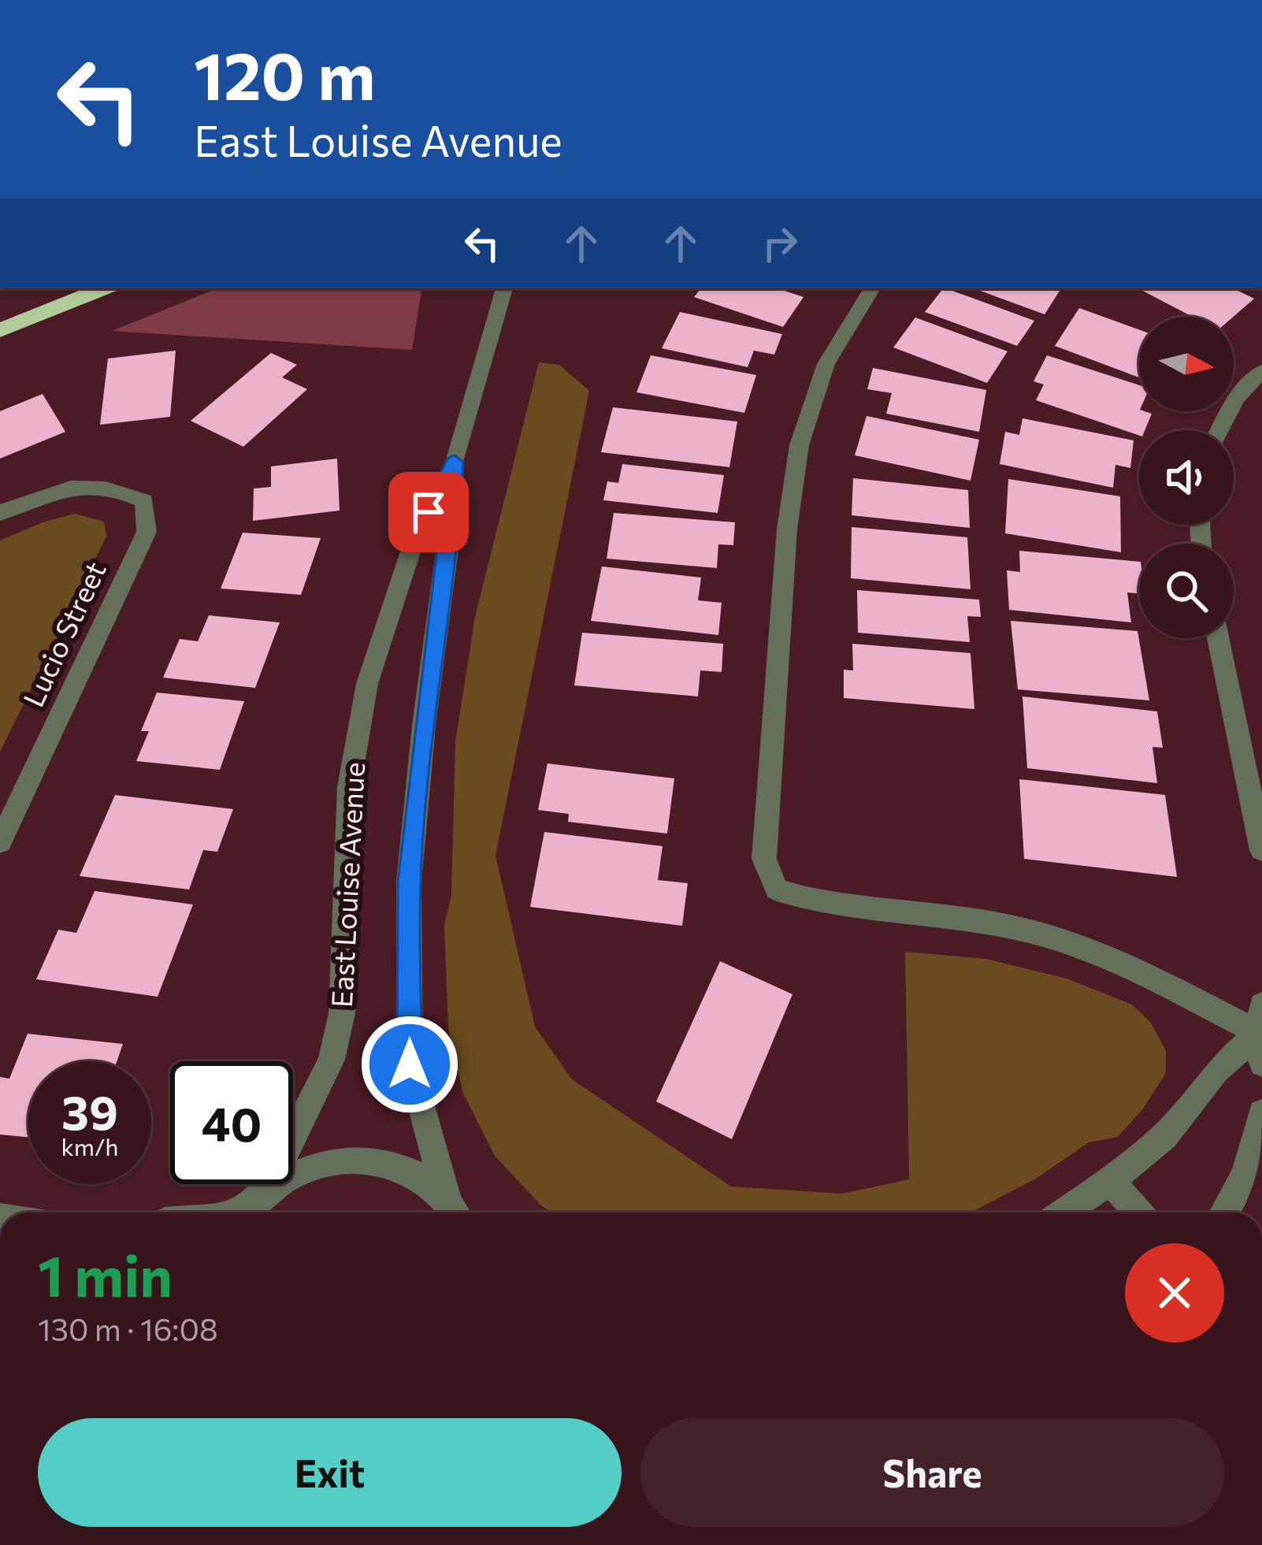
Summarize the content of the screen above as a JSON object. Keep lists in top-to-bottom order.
{
  "streets": {
    "street": ["Lucio Street", "East Louise Avenue"]
  },
  "north": "right",
  "page": {
    "turn": ["120 m", "East Louise Avenue"],
    "speed": "39 km/h",
    "limit": "40",
    "heading": ["1 min", "130 m · 16:08"],
    "buttons": ["Exit", "Share"]
  }
}
